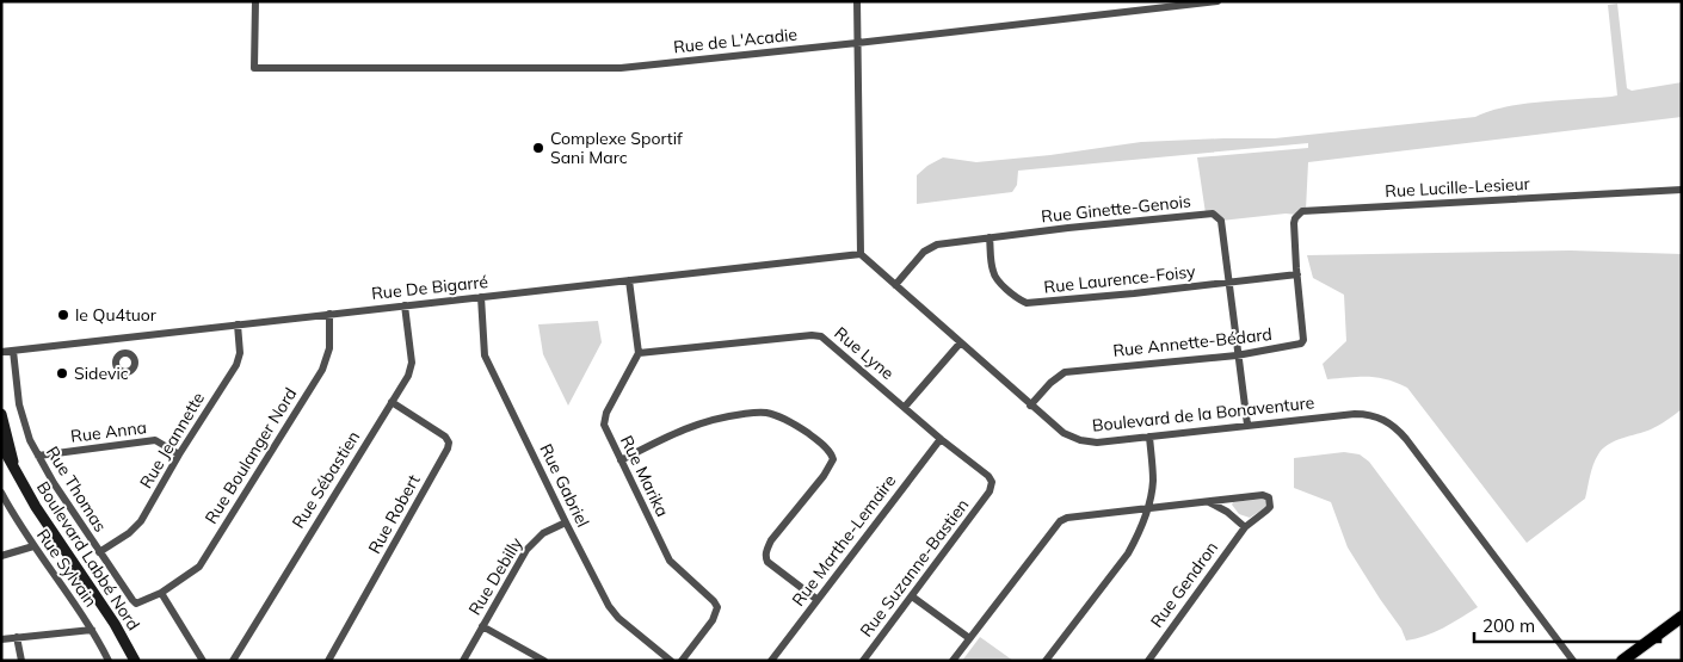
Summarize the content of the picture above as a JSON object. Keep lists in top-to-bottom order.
{
  "streets": {
    "main road": ["Boulevard Labbé Nord"],
    "street": [
      "Rue de L'Acadie",
      "Rue Lucille-Lesieur",
      "Rue Ginette-Genois",
      "Rue Laurence-Foisy",
      "Rue De Bigarré",
      "Rue Annette-Bédard",
      "Rue Lyne",
      "Boulevard de la Bonaventure",
      "Rue Anna",
      "Rue Jeannette",
      "Rue Boulanger Nord",
      "Rue Marika",
      "Rue Sébastien",
      "Rue Gabriel",
      "Rue Thomas",
      "Rue Robert",
      "Rue Marthe-Lemaire",
      "Rue Sylvain",
      "Rue Suzanne-Bastien",
      "Rue Debilly",
      "Rue Gendron"
    ]
  },
  "crossings": [
    ["Rue Lucille-Lesieur", "Rue Laurence-Foisy"],
    ["Rue Lucille-Lesieur", "Rue Annette-Bédard"],
    ["Rue Ginette-Genois", "Rue Laurence-Foisy"],
    ["Rue Ginette-Genois", "Rue Annette-Bédard"],
    ["Rue Ginette-Genois", "Boulevard de la Bonaventure"],
    ["Rue Laurence-Foisy", "Rue Annette-Bédard"],
    ["Rue De Bigarré", "Boulevard de la Bonaventure"],
    ["Rue De Bigarré", "Rue Jeannette"],
    ["Rue De Bigarré", "Rue Boulanger Nord"],
    ["Rue De Bigarré", "Rue Sébastien"],
    ["Rue De Bigarré", "Rue Gabriel"],
    ["Rue De Bigarré", "Rue Thomas"],
    ["Rue Annette-Bédard", "Boulevard de la Bonaventure"],
    ["Rue Lyne", "Rue Marika"],
    ["Rue Lyne", "Rue Marthe-Lemaire"],
    ["Rue Lyne", "Rue Suzanne-Bastien"],
    ["Rue Anna", "Rue Jeannette"],
    ["Rue Anna", "Rue Thomas"],
    ["Rue Jeannette", "Rue Thomas"],
    ["Rue Boulanger Nord", "Rue Thomas"],
    ["Rue Sébastien", "Rue Robert"],
    ["Rue Gabriel", "Rue Debilly"]
  ],
  "places": ["Complexe Sportif Sani Marc", "le Qu4tuor", "Sidevic"],
  "scale_bar": "200 m"
}
